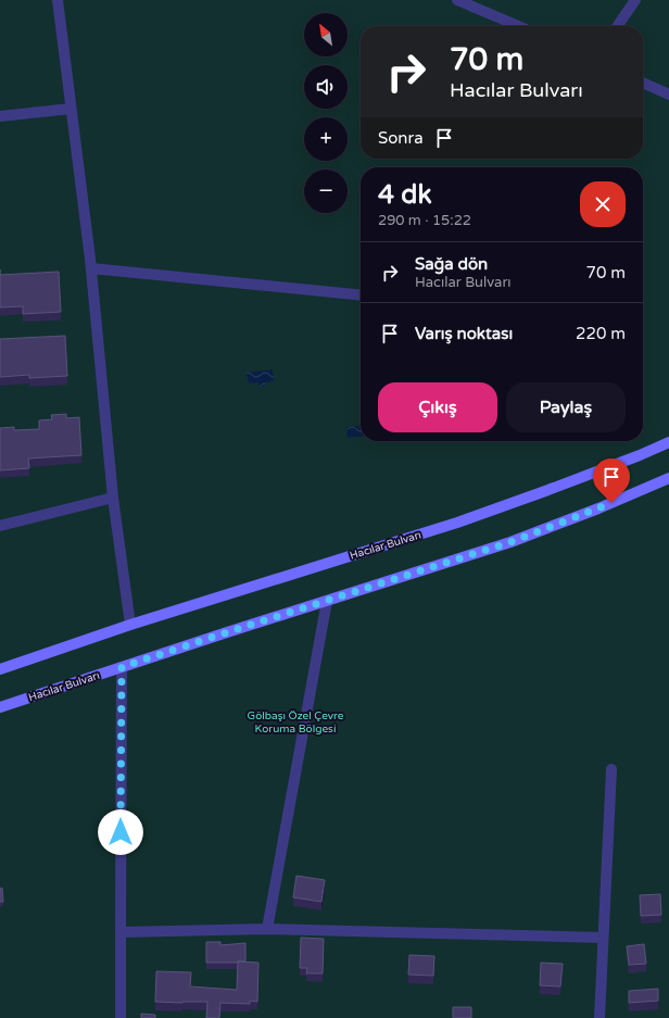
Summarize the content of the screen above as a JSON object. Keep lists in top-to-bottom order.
{
  "streets": {
    "main road": ["Hacılar Bulvarı"]
  },
  "parks": ["Gölbaşı Özel Çevre Koruma Bölgesi"],
  "north": "top left",
  "page": {
    "map_buttons": ["+", "−"],
    "turn": ["70 m", "Hacılar Bulvarı"],
    "then": "Sonra",
    "heading": ["4 dk", "290 m · 15:22"],
    "list": [
      {
        "name": "Sağa dön",
        "note": "Hacılar Bulvarı",
        "value": "70 m"
      },
      {
        "name": "Varış noktası",
        "value": "220 m"
      }
    ],
    "buttons": ["Çıkış", "Paylaş"]
  }
}
